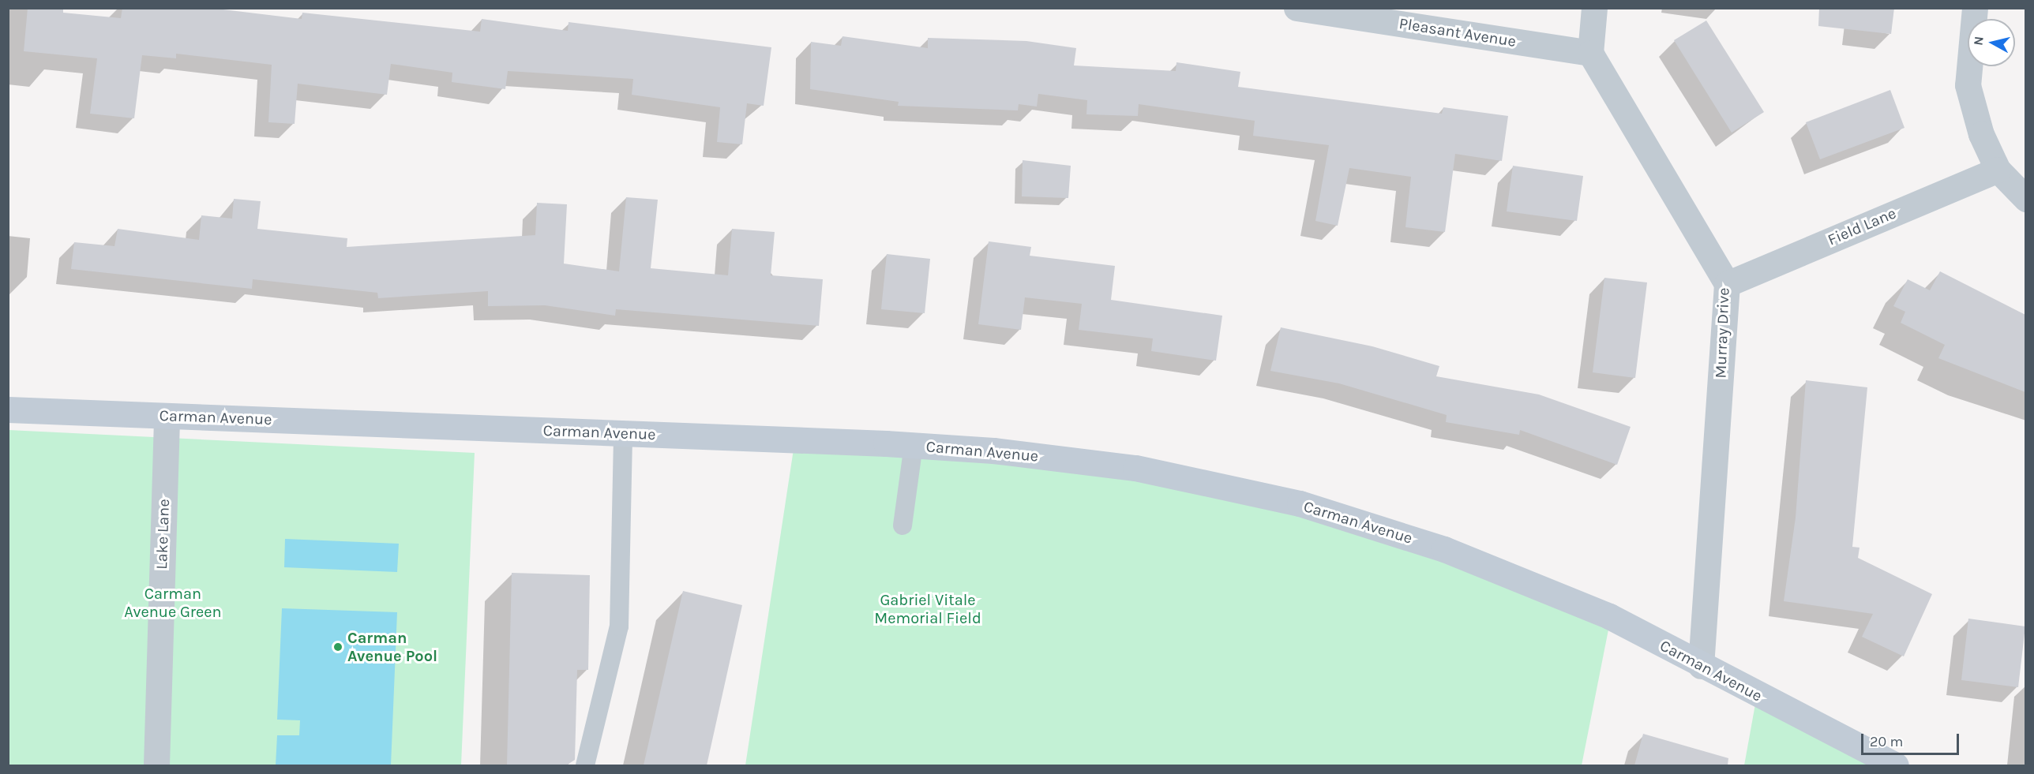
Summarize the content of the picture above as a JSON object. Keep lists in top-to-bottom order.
{
  "streets": {
    "main road": ["Carman Avenue"],
    "street": [
      "Pleasant Avenue",
      "Field Lane",
      "Murray Drive",
      "Lake Lane"
    ]
  },
  "crossings": [
    ["Pleasant Avenue", "Murray Drive"],
    ["Field Lane", "Murray Drive"],
    ["Murray Drive", "Carman Avenue"],
    ["Carman Avenue", "Lake Lane"]
  ],
  "parks": ["Carman Avenue Green", "Gabriel Vitale Memorial Field"],
  "places": ["Carman Avenue Pool"],
  "scale_bar": "20 m",
  "north": "left"
}
